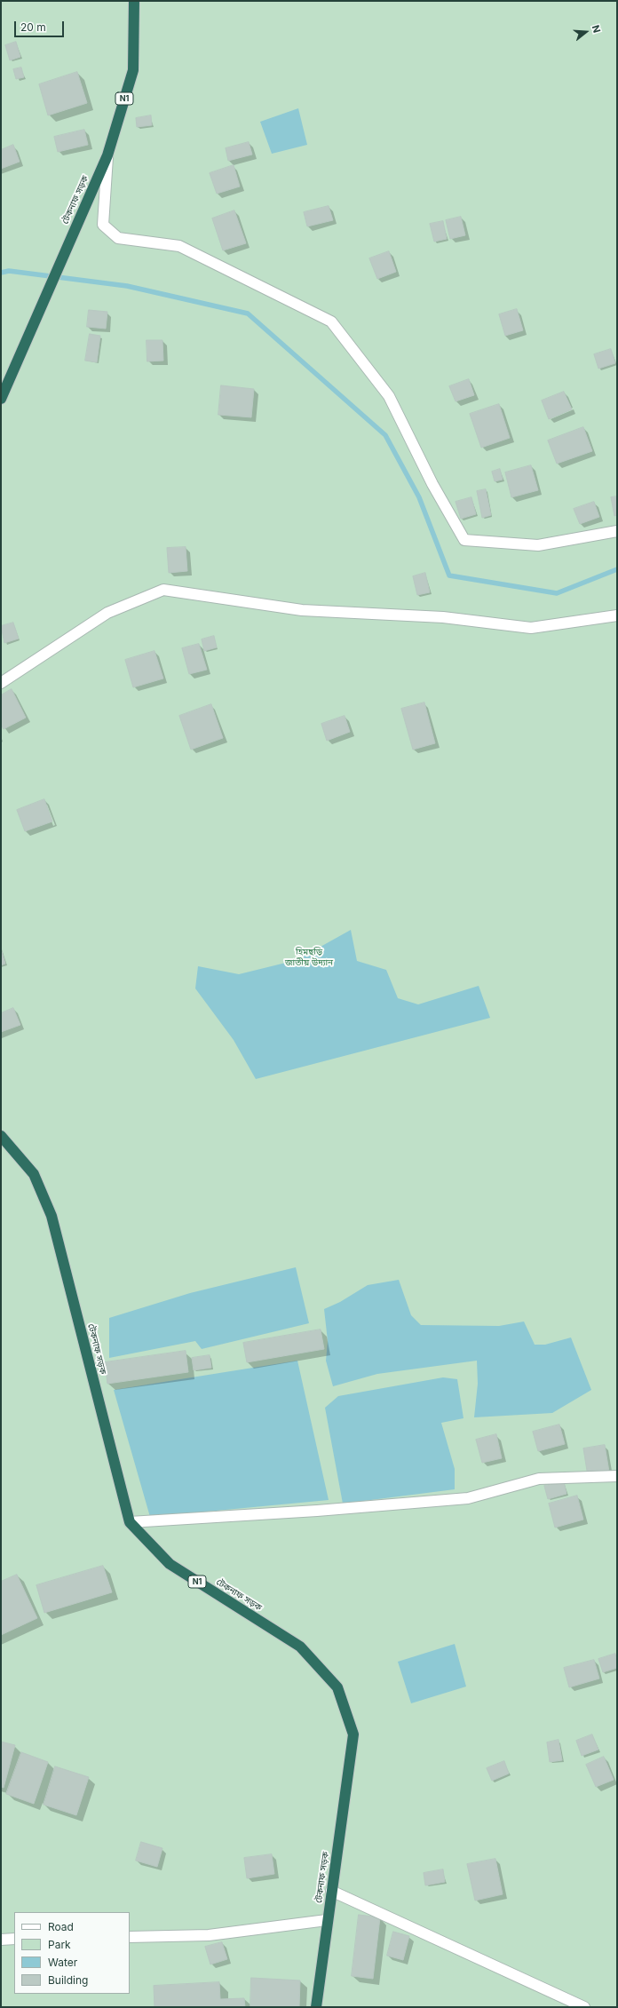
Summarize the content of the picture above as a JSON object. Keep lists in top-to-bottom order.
{
  "streets": {
    "highway": ["N1", "টেকনাফ সড়ক"]
  },
  "parks": ["হিমছড়ি জাতীয় উদ্যান"],
  "legend": [
    "Road",
    "Park",
    "Water",
    "Building"
  ],
  "scale_bar": "20 m",
  "north": "right"
}
